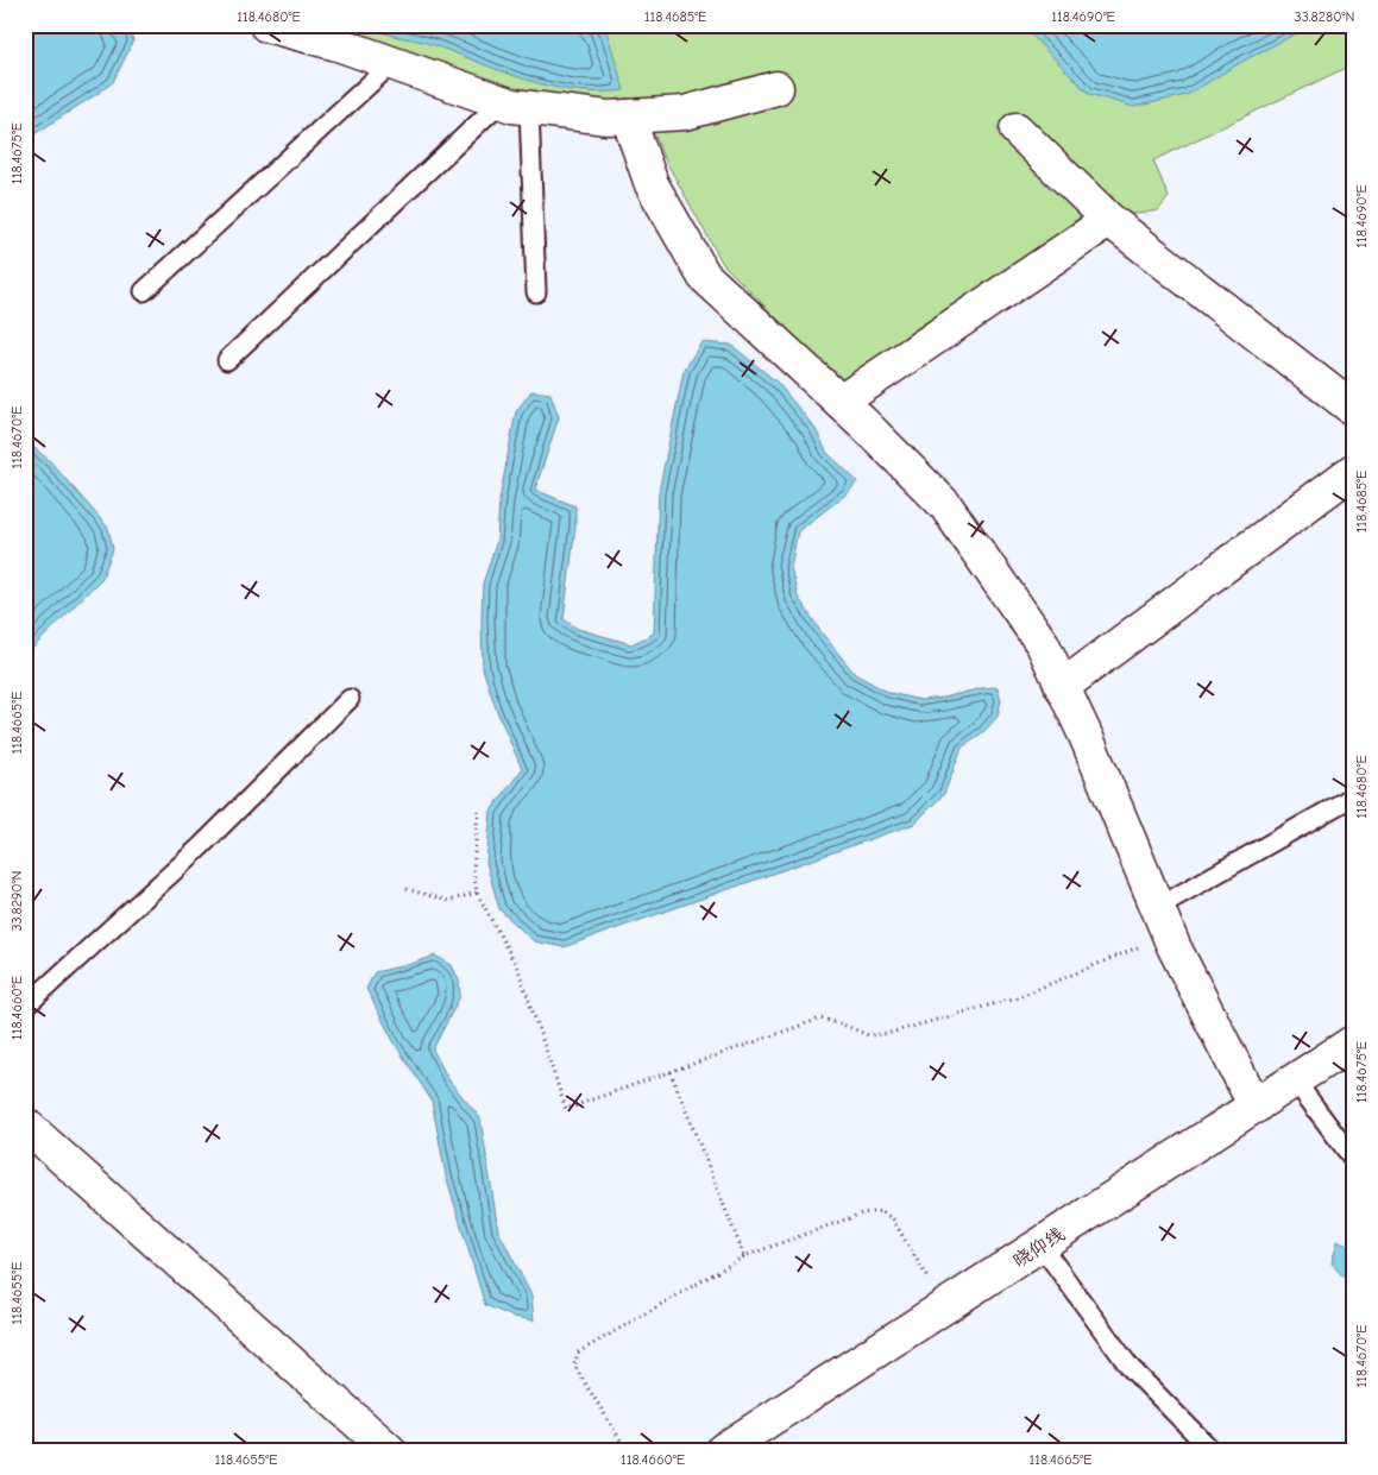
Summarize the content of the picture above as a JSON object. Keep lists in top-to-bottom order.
{
  "streets": {
    "street": ["晓仰线"]
  },
  "coordinates": [
    "118.4680°E",
    "118.4685°E",
    "118.4690°E",
    "33.8280°N",
    "118.4675°E",
    "118.4670°E",
    "118.4665°E",
    "33.8290°N",
    "118.4660°E",
    "118.4655°E"
  ]
}
